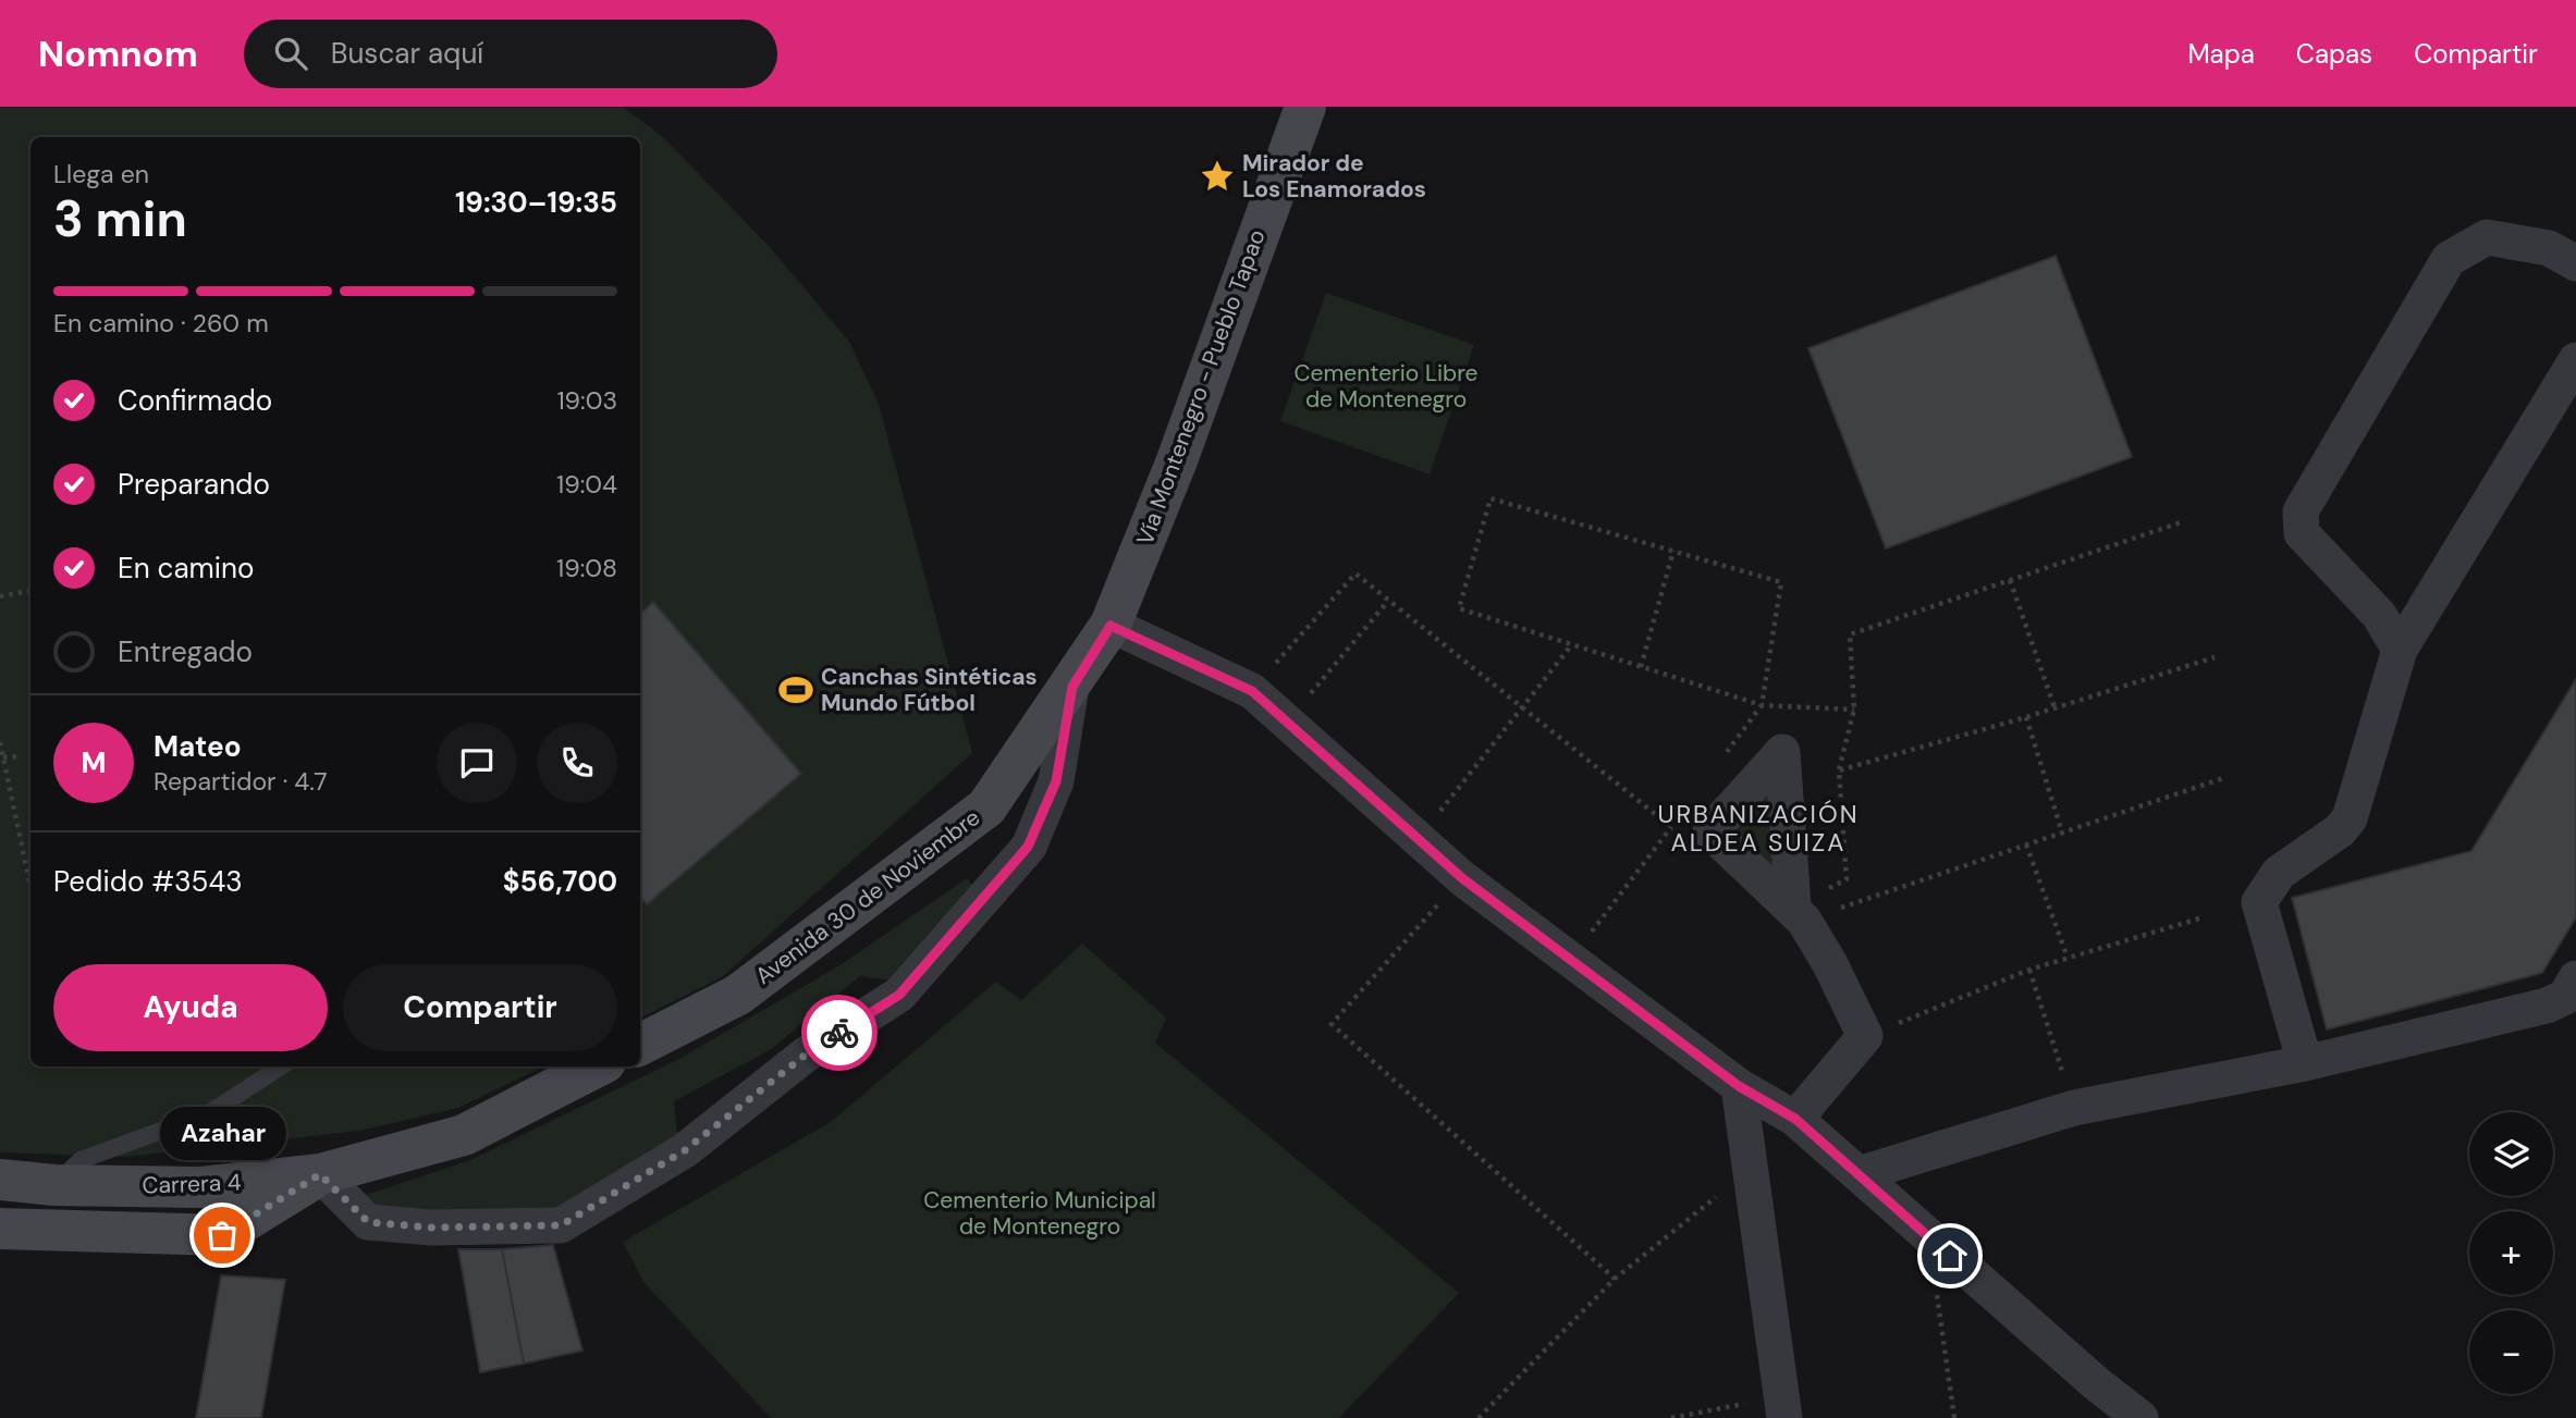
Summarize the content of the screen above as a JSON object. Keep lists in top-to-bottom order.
{
  "streets": {
    "main road": ["Vía Montenegro - Pueblo Tapao", "Avenida 30 de Noviembre", "Carrera 4"]
  },
  "crossings": [
    ["Vía Montenegro - Pueblo Tapao", "Avenida 30 de Noviembre"]
  ],
  "districts": ["URBANIZACIÓN ALDEA SUIZA"],
  "parks": ["Cementerio Libre de Montenegro", "Cementerio Municipal de Montenegro"],
  "places": {
    "place": ["Mirador de Los Enamorados"],
    "sports": ["Canchas Sintéticas Mundo Fútbol"],
    "other": ["Azahar"]
  },
  "page": {
    "header": "Nomnom",
    "search": "Buscar aquí",
    "nav": ["Mapa", "Capas", "Compartir"],
    "heading": ["3 min", "Llega en", "19:30–19:35"],
    "panel": [
      "Mateo",
      "Repartidor · 4.7",
      "Pedido #3543",
      "$56,700"
    ],
    "bar": "En camino · 260 m",
    "list": [
      ["Confirmado", "19:03"],
      ["Preparando", "19:04"],
      ["En camino", "19:08"],
      "Entregado"
    ],
    "round": "M",
    "buttons": ["Ayuda", "Compartir"],
    "bubble": "Azahar",
    "map_buttons": ["+", "−"]
  }
}
